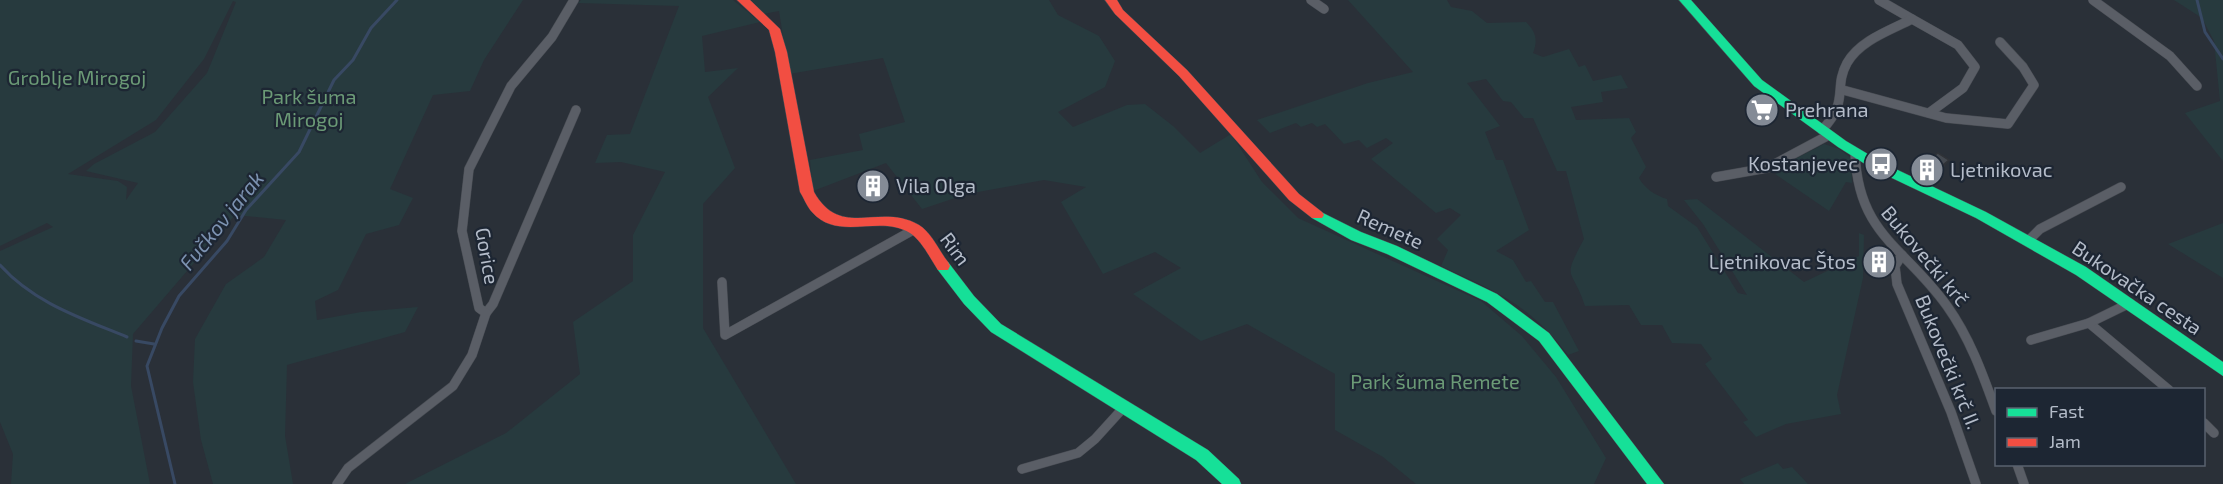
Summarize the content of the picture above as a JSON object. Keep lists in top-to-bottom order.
{
  "streets": {
    "street": [
      "Remete",
      "Rim",
      "Gorice",
      "Bukovečki krč",
      "Bukovačka cesta",
      "Bukovečki krč II."
    ]
  },
  "crossings": [
    ["Bukovečki krč", "Bukovačka cesta"],
    ["Bukovečki krč", "Bukovečki krč II."]
  ],
  "water": ["Fučkov jarak"],
  "parks": ["Groblje Mirogoj", "Park šuma Mirogoj", "Park šuma Remete"],
  "places": {
    "supermarket": ["Prehrana"],
    "bus stop": ["Kostanjevec"],
    "building": ["Ljetnikovac", "Vila Olga", "Ljetnikovac Štos"]
  },
  "legend": ["Fast", "Jam"]
}
